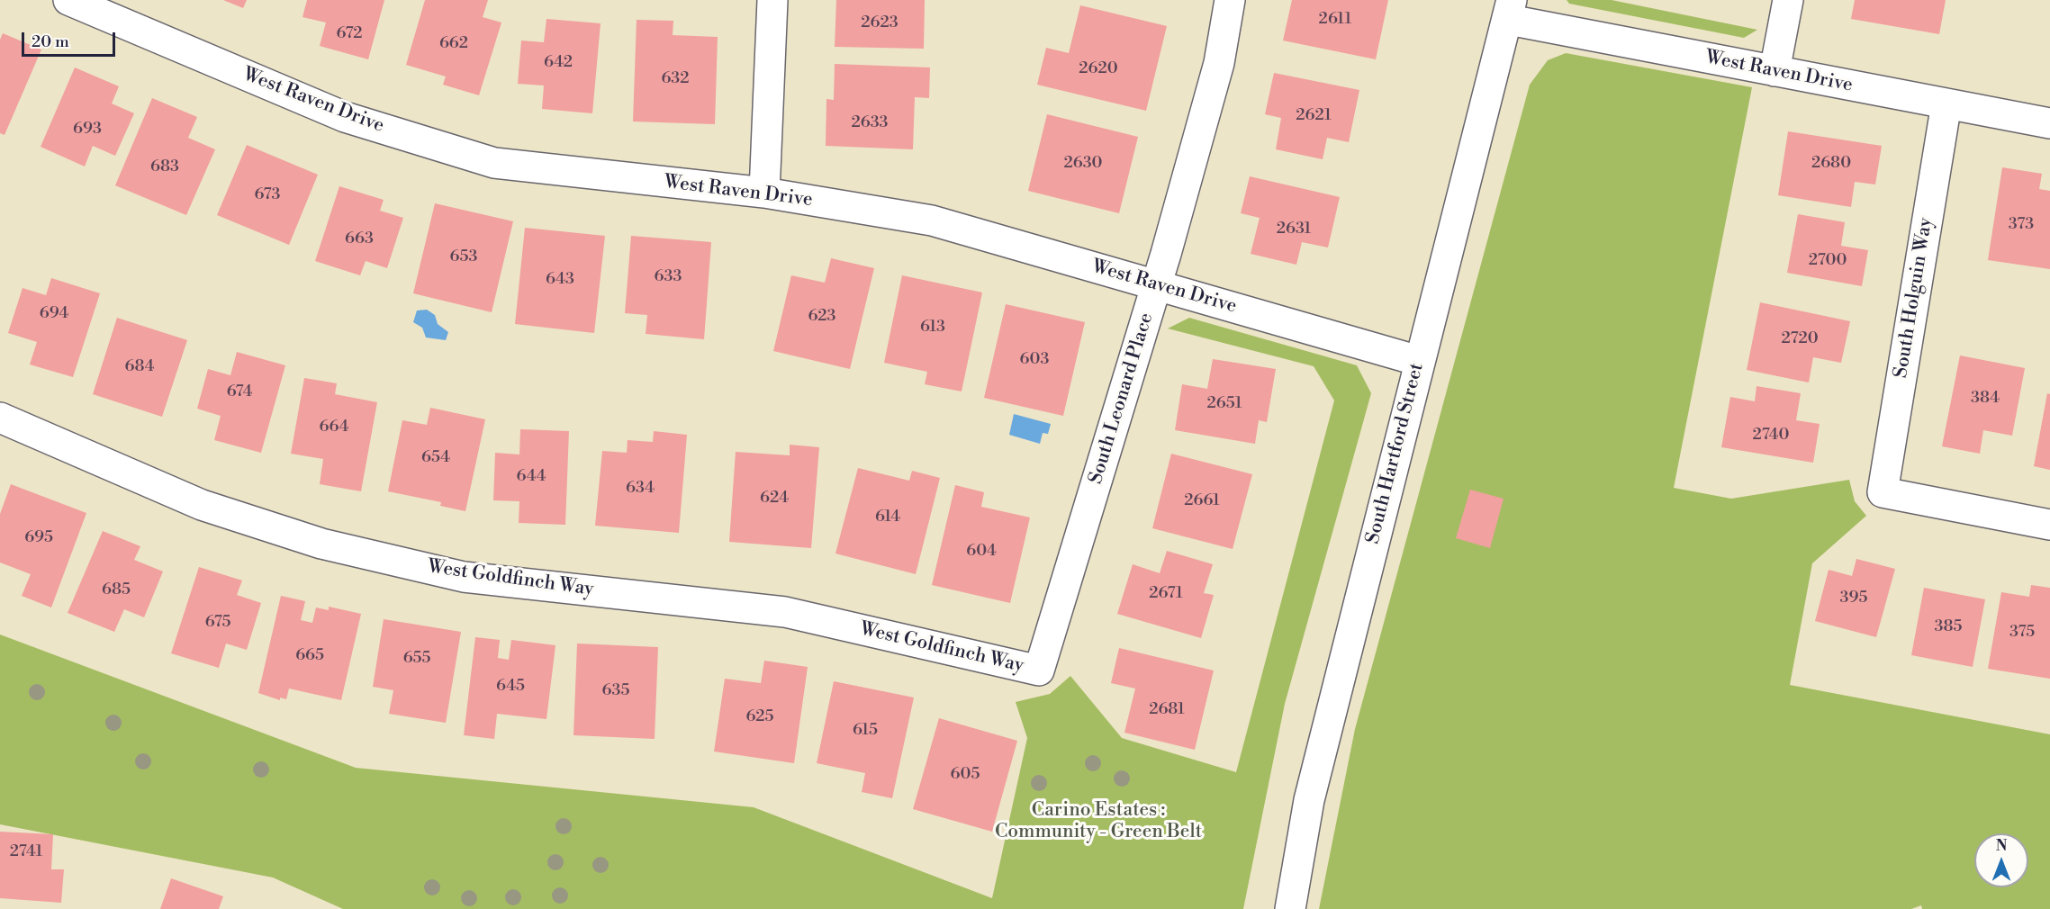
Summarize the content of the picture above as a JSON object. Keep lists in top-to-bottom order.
{
  "streets": {
    "street": [
      "West Raven Drive",
      "South Holguin Way",
      "South Leonard Place",
      "South Hartford Street",
      "West Goldfinch Way"
    ]
  },
  "crossings": [
    ["West Raven Drive", "South Holguin Way"],
    ["West Raven Drive", "South Leonard Place"],
    ["West Raven Drive", "South Hartford Street"],
    ["South Leonard Place", "West Goldfinch Way"]
  ],
  "parks": ["Carino Estates : Community - Green Belt"],
  "house_numbers": [
    "2611",
    "2623",
    "672",
    "662",
    "642",
    "2620",
    "632",
    "2621",
    "2633",
    "693",
    "2630",
    "2680",
    "683",
    "673",
    "373",
    "2631",
    "663",
    "653",
    "2700",
    "633",
    "643",
    "694",
    "623",
    "613",
    "2720",
    "603",
    "684",
    "674",
    "384",
    "2651",
    "664",
    "2740",
    "654",
    "644",
    "634",
    "624",
    "2661",
    "614",
    "695",
    "604",
    "685",
    "2671",
    "395",
    "675",
    "385",
    "375",
    "665",
    "655",
    "645",
    "635",
    "2681",
    "625",
    "615",
    "605",
    "2741"
  ],
  "scale_bar": "20 m",
  "north": "top"
}
